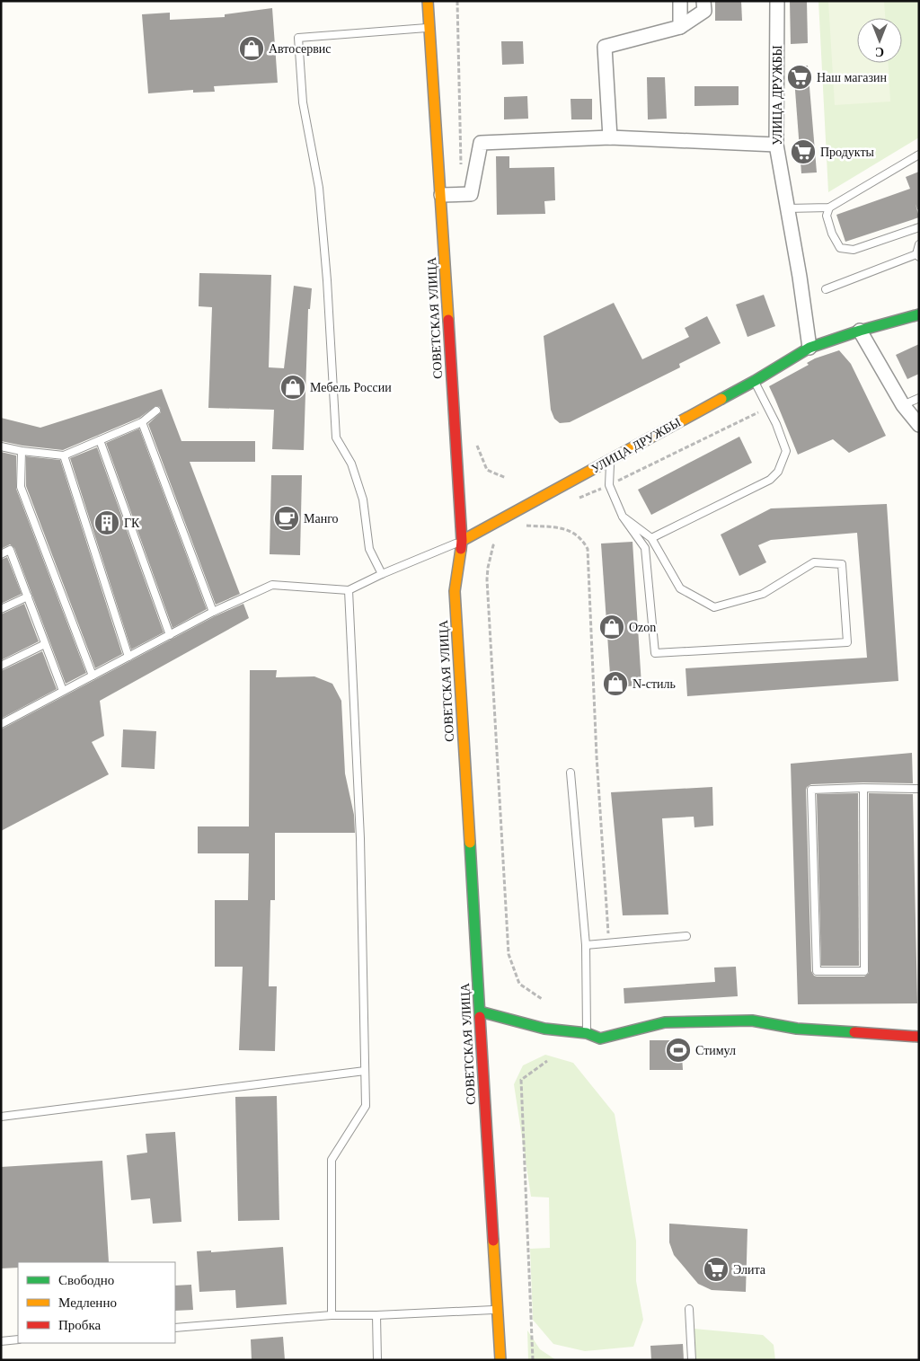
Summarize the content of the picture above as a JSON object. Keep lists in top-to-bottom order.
{
  "streets": {
    "main road": ["УЛИЦА ДРУЖБЫ", "СОВЕТСКАЯ УЛИЦА"]
  },
  "crossings": [
    ["УЛИЦА ДРУЖБЫ", "СОВЕТСКАЯ УЛИЦА"]
  ],
  "places": {
    "shop": [
      "Автосервис",
      "Мебель России",
      "Ozon",
      "N-стиль"
    ],
    "supermarket": ["Наш магазин", "Продукты", "Элита"],
    "cafe": ["Манго"],
    "building": ["ГК"],
    "sports": ["Стимул"]
  },
  "legend": ["Свободно", "Медленно", "Пробка"],
  "north": "bottom"
}
